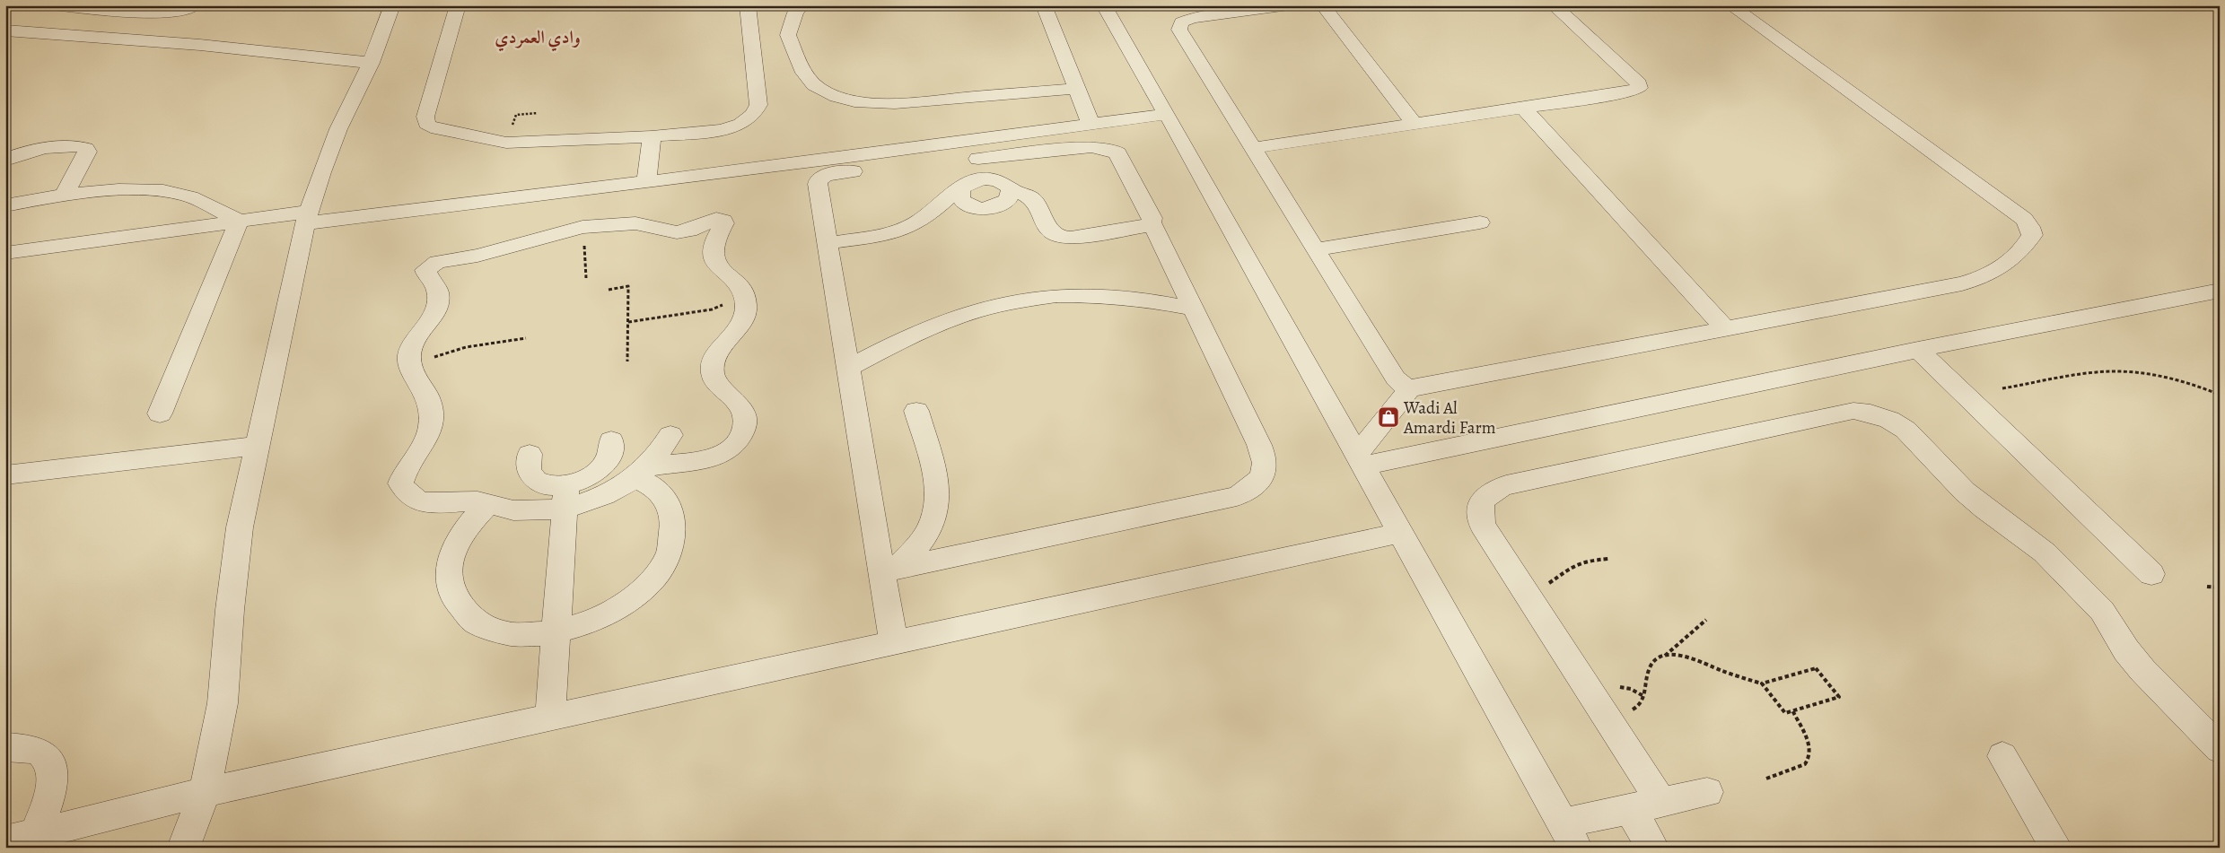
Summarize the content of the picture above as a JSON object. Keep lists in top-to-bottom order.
{
  "districts": ["وادي العمردي"],
  "places": {
    "shop": ["Wadi Al Amardi Farm"]
  }
}
